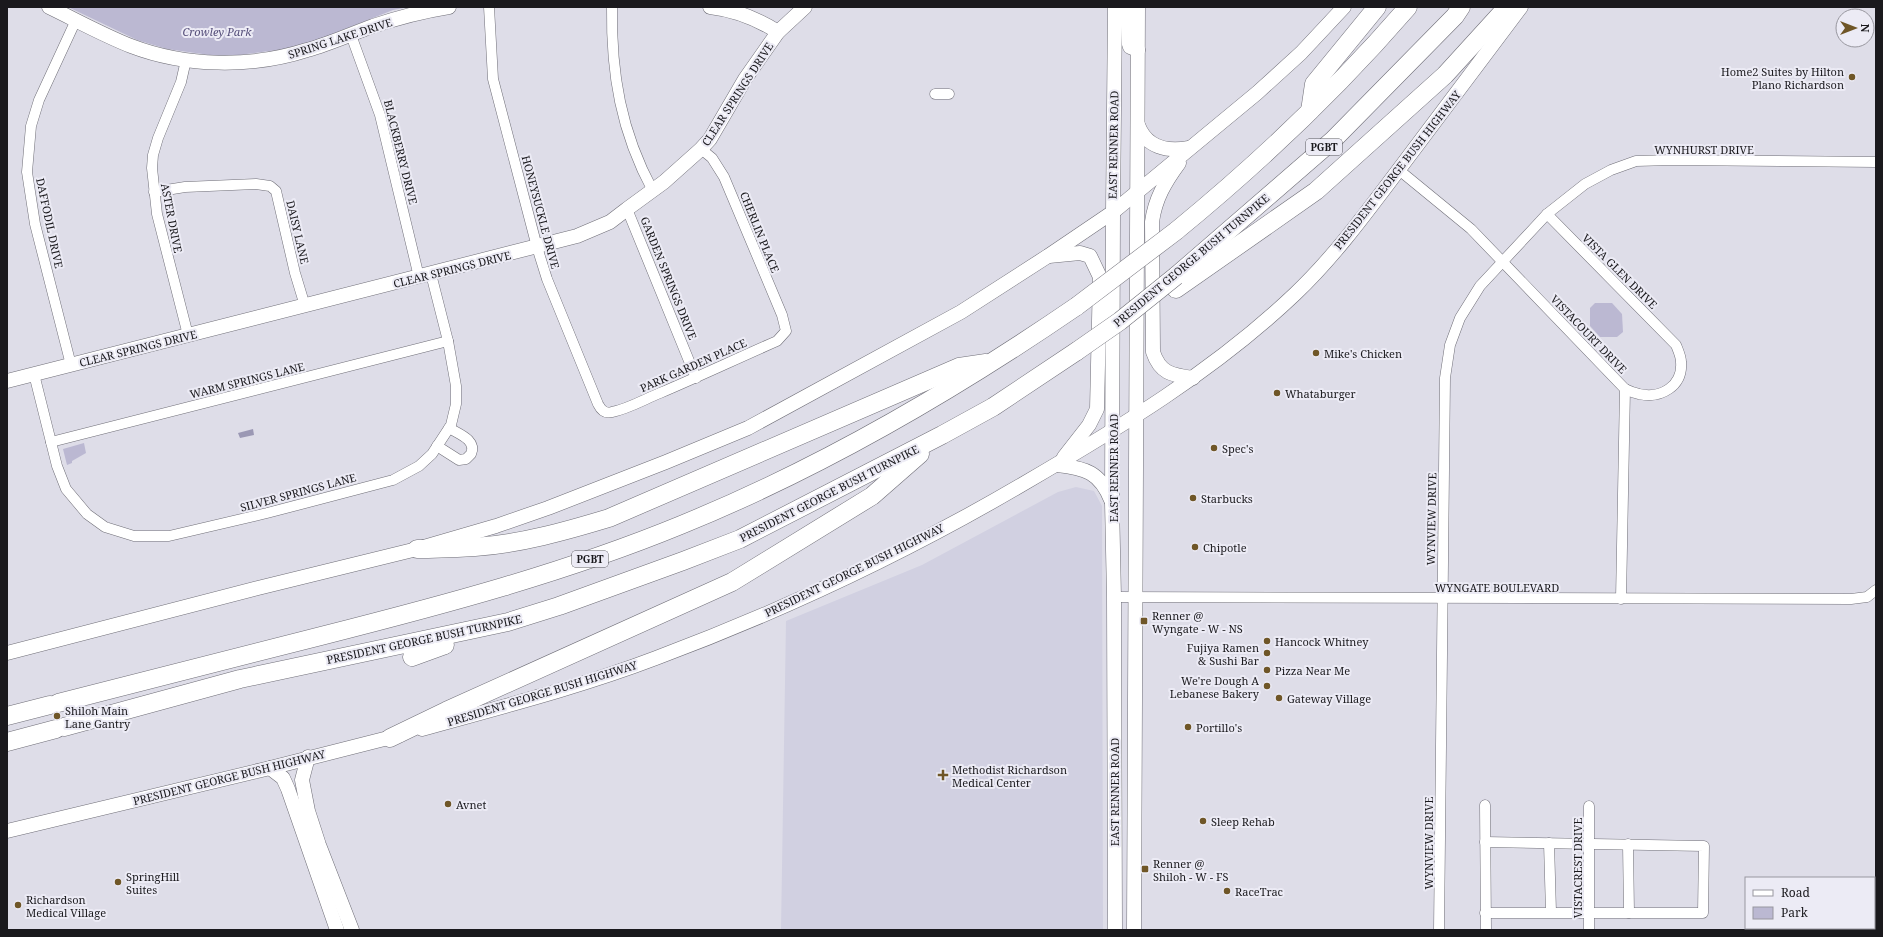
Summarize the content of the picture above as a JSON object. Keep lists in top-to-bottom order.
{
  "streets": {
    "highway": ["PGBT", "PRESIDENT GEORGE BUSH TURNPIKE"],
    "main road": [
      "SPRING LAKE DRIVE",
      "CLEAR SPRINGS DRIVE",
      "EAST RENNER ROAD",
      "PRESIDENT GEORGE BUSH HIGHWAY"
    ],
    "street": [
      "WYNHURST DRIVE",
      "BLACKBERRY DRIVE",
      "HONEYSUCKLE DRIVE",
      "ASTER DRIVE",
      "DAFFODIL DRIVE",
      "DAISY LANE",
      "CHERLIN PLACE",
      "VISTA GLEN DRIVE",
      "GARDEN SPRINGS DRIVE",
      "VISTACOURT DRIVE",
      "PARK GARDEN PLACE",
      "WARM SPRINGS LANE",
      "SILVER SPRINGS LANE",
      "WYNVIEW DRIVE",
      "WYNGATE BOULEVARD",
      "VISTACREST DRIVE"
    ]
  },
  "crossings": [
    ["SPRING LAKE DRIVE", "BLACKBERRY DRIVE"],
    ["SPRING LAKE DRIVE", "ASTER DRIVE"],
    ["SPRING LAKE DRIVE", "DAFFODIL DRIVE"],
    ["CLEAR SPRINGS DRIVE", "BLACKBERRY DRIVE"],
    ["CLEAR SPRINGS DRIVE", "HONEYSUCKLE DRIVE"],
    ["CLEAR SPRINGS DRIVE", "ASTER DRIVE"],
    ["CLEAR SPRINGS DRIVE", "DAFFODIL DRIVE"],
    ["CLEAR SPRINGS DRIVE", "DAISY LANE"],
    ["CLEAR SPRINGS DRIVE", "CHERLIN PLACE"],
    ["CLEAR SPRINGS DRIVE", "GARDEN SPRINGS DRIVE"],
    ["CLEAR SPRINGS DRIVE", "SILVER SPRINGS LANE"],
    ["EAST RENNER ROAD", "PRESIDENT GEORGE BUSH HIGHWAY"],
    ["EAST RENNER ROAD", "WYNGATE BOULEVARD"],
    ["WYNHURST DRIVE", "VISTA GLEN DRIVE"],
    ["WYNHURST DRIVE", "WYNVIEW DRIVE"],
    ["BLACKBERRY DRIVE", "SILVER SPRINGS LANE"],
    ["PRESIDENT GEORGE BUSH HIGHWAY", "VISTACOURT DRIVE"],
    ["HONEYSUCKLE DRIVE", "PARK GARDEN PLACE"],
    ["ASTER DRIVE", "DAISY LANE"],
    ["CHERLIN PLACE", "PARK GARDEN PLACE"],
    ["VISTA GLEN DRIVE", "VISTACOURT DRIVE"],
    ["VISTA GLEN DRIVE", "WYNVIEW DRIVE"],
    ["GARDEN SPRINGS DRIVE", "PARK GARDEN PLACE"],
    ["VISTACOURT DRIVE", "WYNVIEW DRIVE"],
    ["VISTACOURT DRIVE", "WYNGATE BOULEVARD"],
    ["WARM SPRINGS LANE", "SILVER SPRINGS LANE"],
    ["WYNVIEW DRIVE", "WYNGATE BOULEVARD"]
  ],
  "parks": ["Crowley Park"],
  "places": {
    "other": [
      "Home2 Suites by Hilton Plano Richardson",
      "Mike's Chicken",
      "Whataburger",
      "Spec's",
      "Starbucks",
      "Chipotle",
      "Hancock Whitney",
      "Fujiya Ramen & Sushi Bar",
      "Pizza Near Me",
      "We're Dough A Lebanese Bakery",
      "Gateway Village",
      "Shiloh Main Lane Gantry",
      "Portillo's",
      "Avnet",
      "Sleep Rehab",
      "SpringHill Suites",
      "RaceTrac",
      "Richardson Medical Village"
    ],
    "transit": ["Renner @ Wyngate - W - NS", "Renner @ Shiloh - W - FS"],
    "health": ["Methodist Richardson Medical Center"]
  },
  "legend": ["Road", "Park"],
  "north": "right"
}
